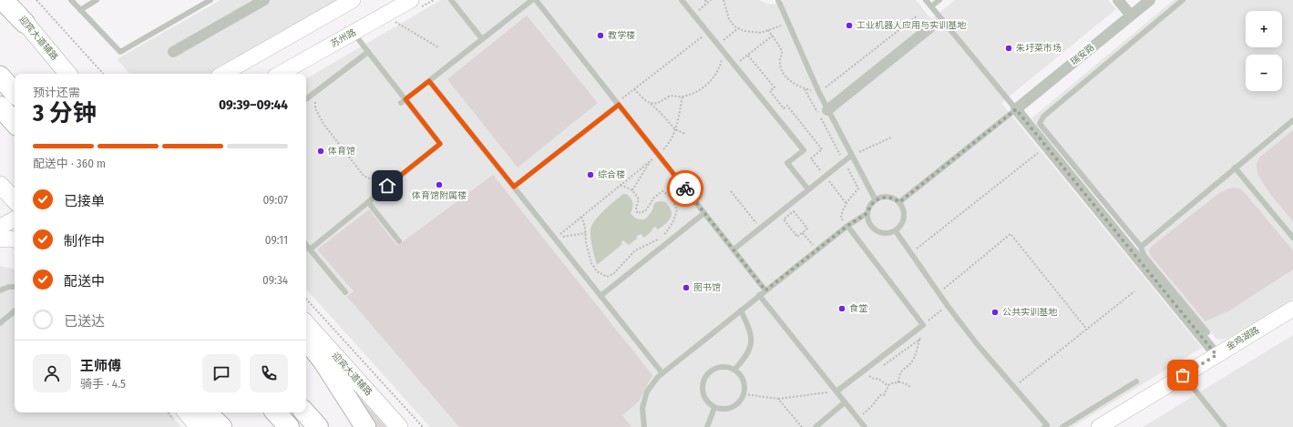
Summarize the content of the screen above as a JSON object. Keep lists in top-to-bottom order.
{
  "streets": {
    "main road": ["迎宾大道辅路", "苏州路", "金鸡湖路"],
    "street": ["瑞安路"]
  },
  "places": [
    "工业机器人应用与实训基地",
    "教学楼",
    "朱圩菜市场",
    "体育馆",
    "综合楼",
    "体育馆附属楼",
    "图书馆",
    "食堂",
    "公共实训基地"
  ],
  "page": {
    "map_buttons": ["+", "−"],
    "heading": ["3 分钟", "预计还需", "09:39–09:44"],
    "panel": ["王师傅", "骑手 · 4.5"],
    "bar": "配送中 · 360 m",
    "list": [
      ["已接单", "09:07"],
      ["制作中", "09:11"],
      ["配送中", "09:34"],
      "已送达"
    ]
  }
}
